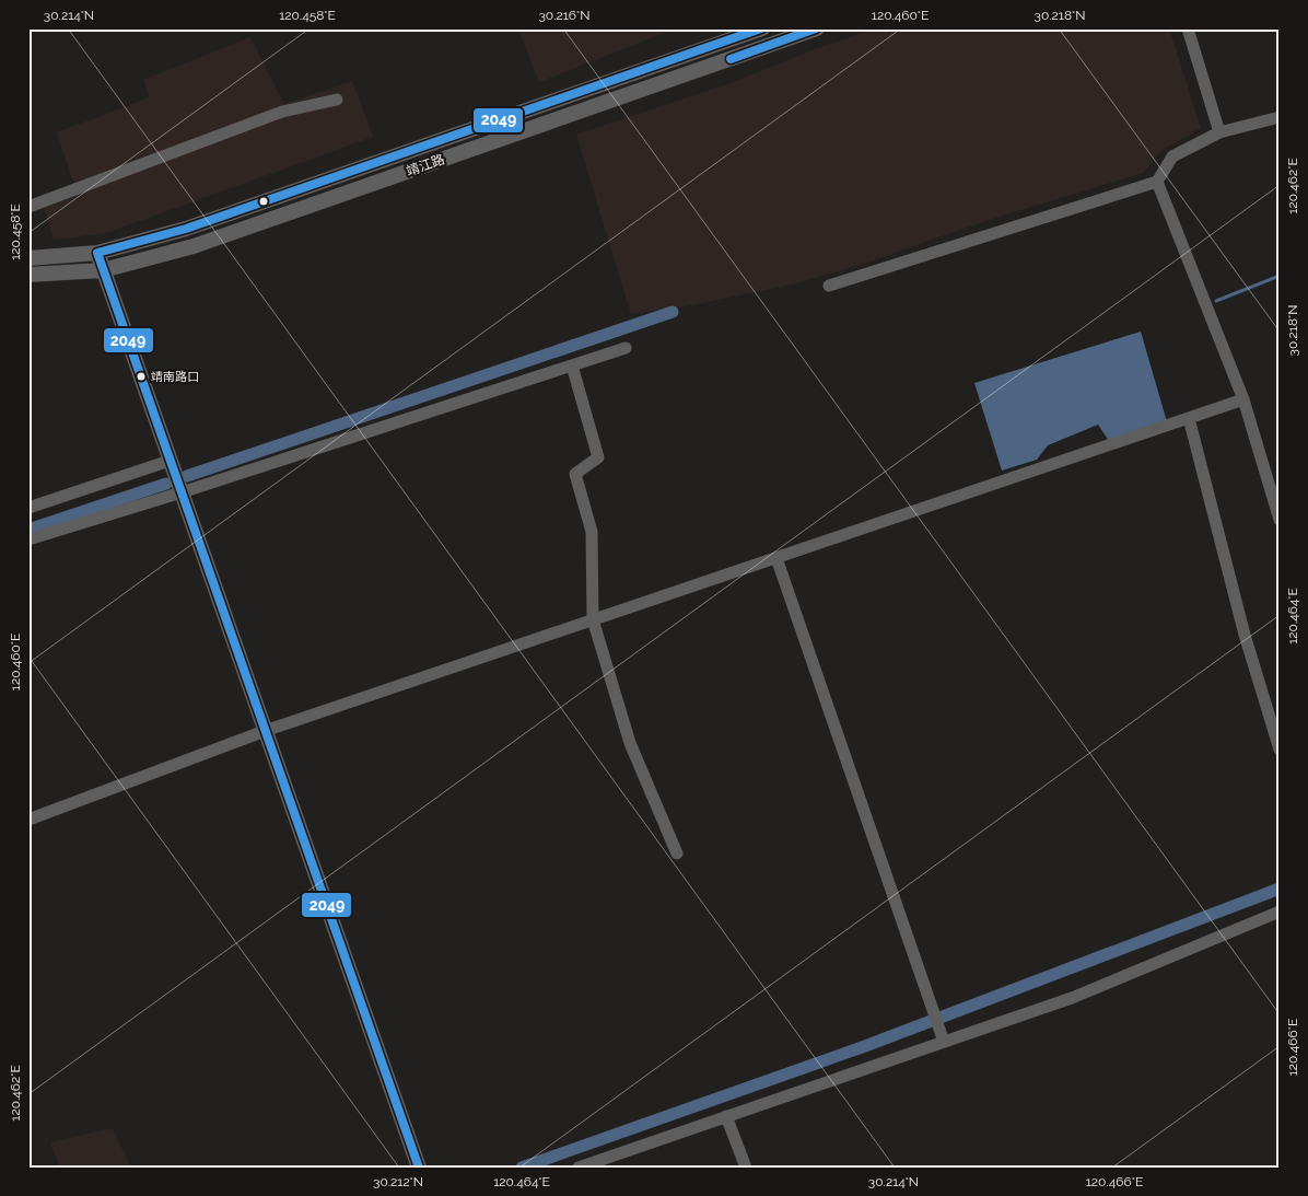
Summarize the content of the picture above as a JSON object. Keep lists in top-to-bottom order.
{
  "streets": {
    "main road": ["靖江路"]
  },
  "places": ["靖南路口"],
  "lines": ["transit line 2049"],
  "coordinates": [
    "30.214°N",
    "120.458°E",
    "30.216°N",
    "120.460°E",
    "30.218°N",
    "120.462°E",
    "120.464°E",
    "120.466°E",
    "30.212°N"
  ]
}
